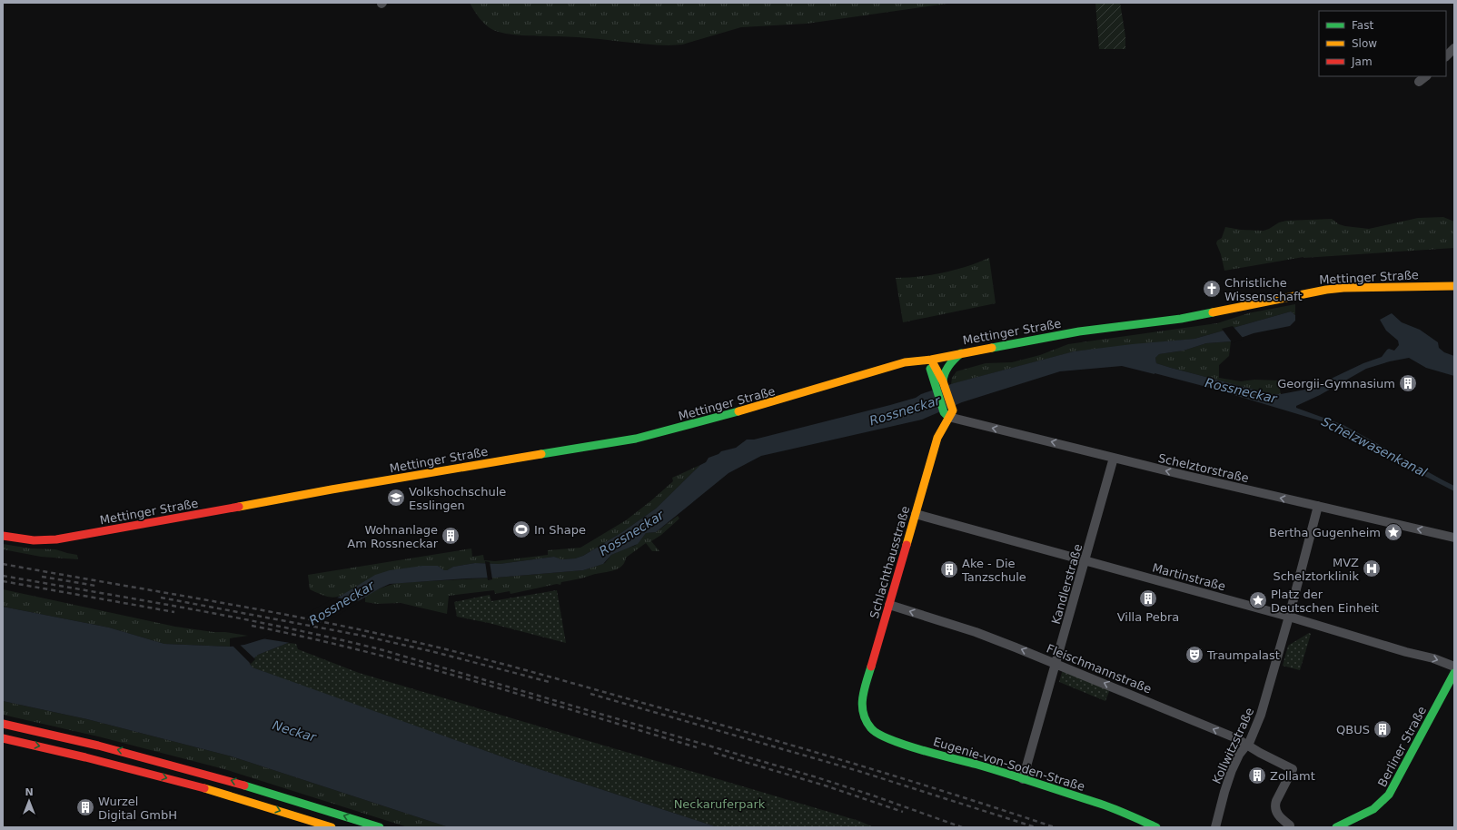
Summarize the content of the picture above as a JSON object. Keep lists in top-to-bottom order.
{
  "streets": {
    "main road": [
      "Mettinger Straße",
      "Schlachthausstraße",
      "Berliner Straße",
      "Eugenie-von-Soden-Straße"
    ],
    "street": [
      "Schelztorstraße",
      "Martinstraße",
      "Kandlerstraße",
      "Fleischmannstraße",
      "Kollwitzstraße"
    ]
  },
  "crossings": [
    ["Schelztorstraße", "Schlachthausstraße"],
    ["Schelztorstraße", "Kandlerstraße"],
    ["Schelztorstraße", "Kollwitzstraße"],
    ["Schlachthausstraße", "Martinstraße"],
    ["Schlachthausstraße", "Fleischmannstraße"],
    ["Schlachthausstraße", "Eugenie-von-Soden-Straße"],
    ["Martinstraße", "Kandlerstraße"],
    ["Martinstraße", "Kollwitzstraße"],
    ["Kandlerstraße", "Fleischmannstraße"],
    ["Kandlerstraße", "Eugenie-von-Soden-Straße"],
    ["Fleischmannstraße", "Kollwitzstraße"]
  ],
  "one_way": ["Schelztorstraße", "Fleischmannstraße"],
  "water": ["Rossneckar", "Schelzwasenkanal", "Neckar"],
  "parks": ["Neckaruferpark"],
  "places": {
    "church": ["Christliche Wissenschaft"],
    "building": [
      "Georgii-Gymnasium",
      "Wohnanlage Am Rossneckar",
      "Ake - Die Tanzschule",
      "Villa Pebra",
      "QBUS",
      "Zollamt",
      "Wurzel Digital GmbH"
    ],
    "school or university": ["Volkshochschule Esslingen"],
    "sports": ["In Shape"],
    "place": ["Bertha Gugenheim", "Platz der Deutschen Einheit"],
    "hospital": ["MVZ Schelztorklinik"],
    "theatre": ["Traumpalast"]
  },
  "legend": ["Fast", "Slow", "Jam"],
  "north": "top"
}
